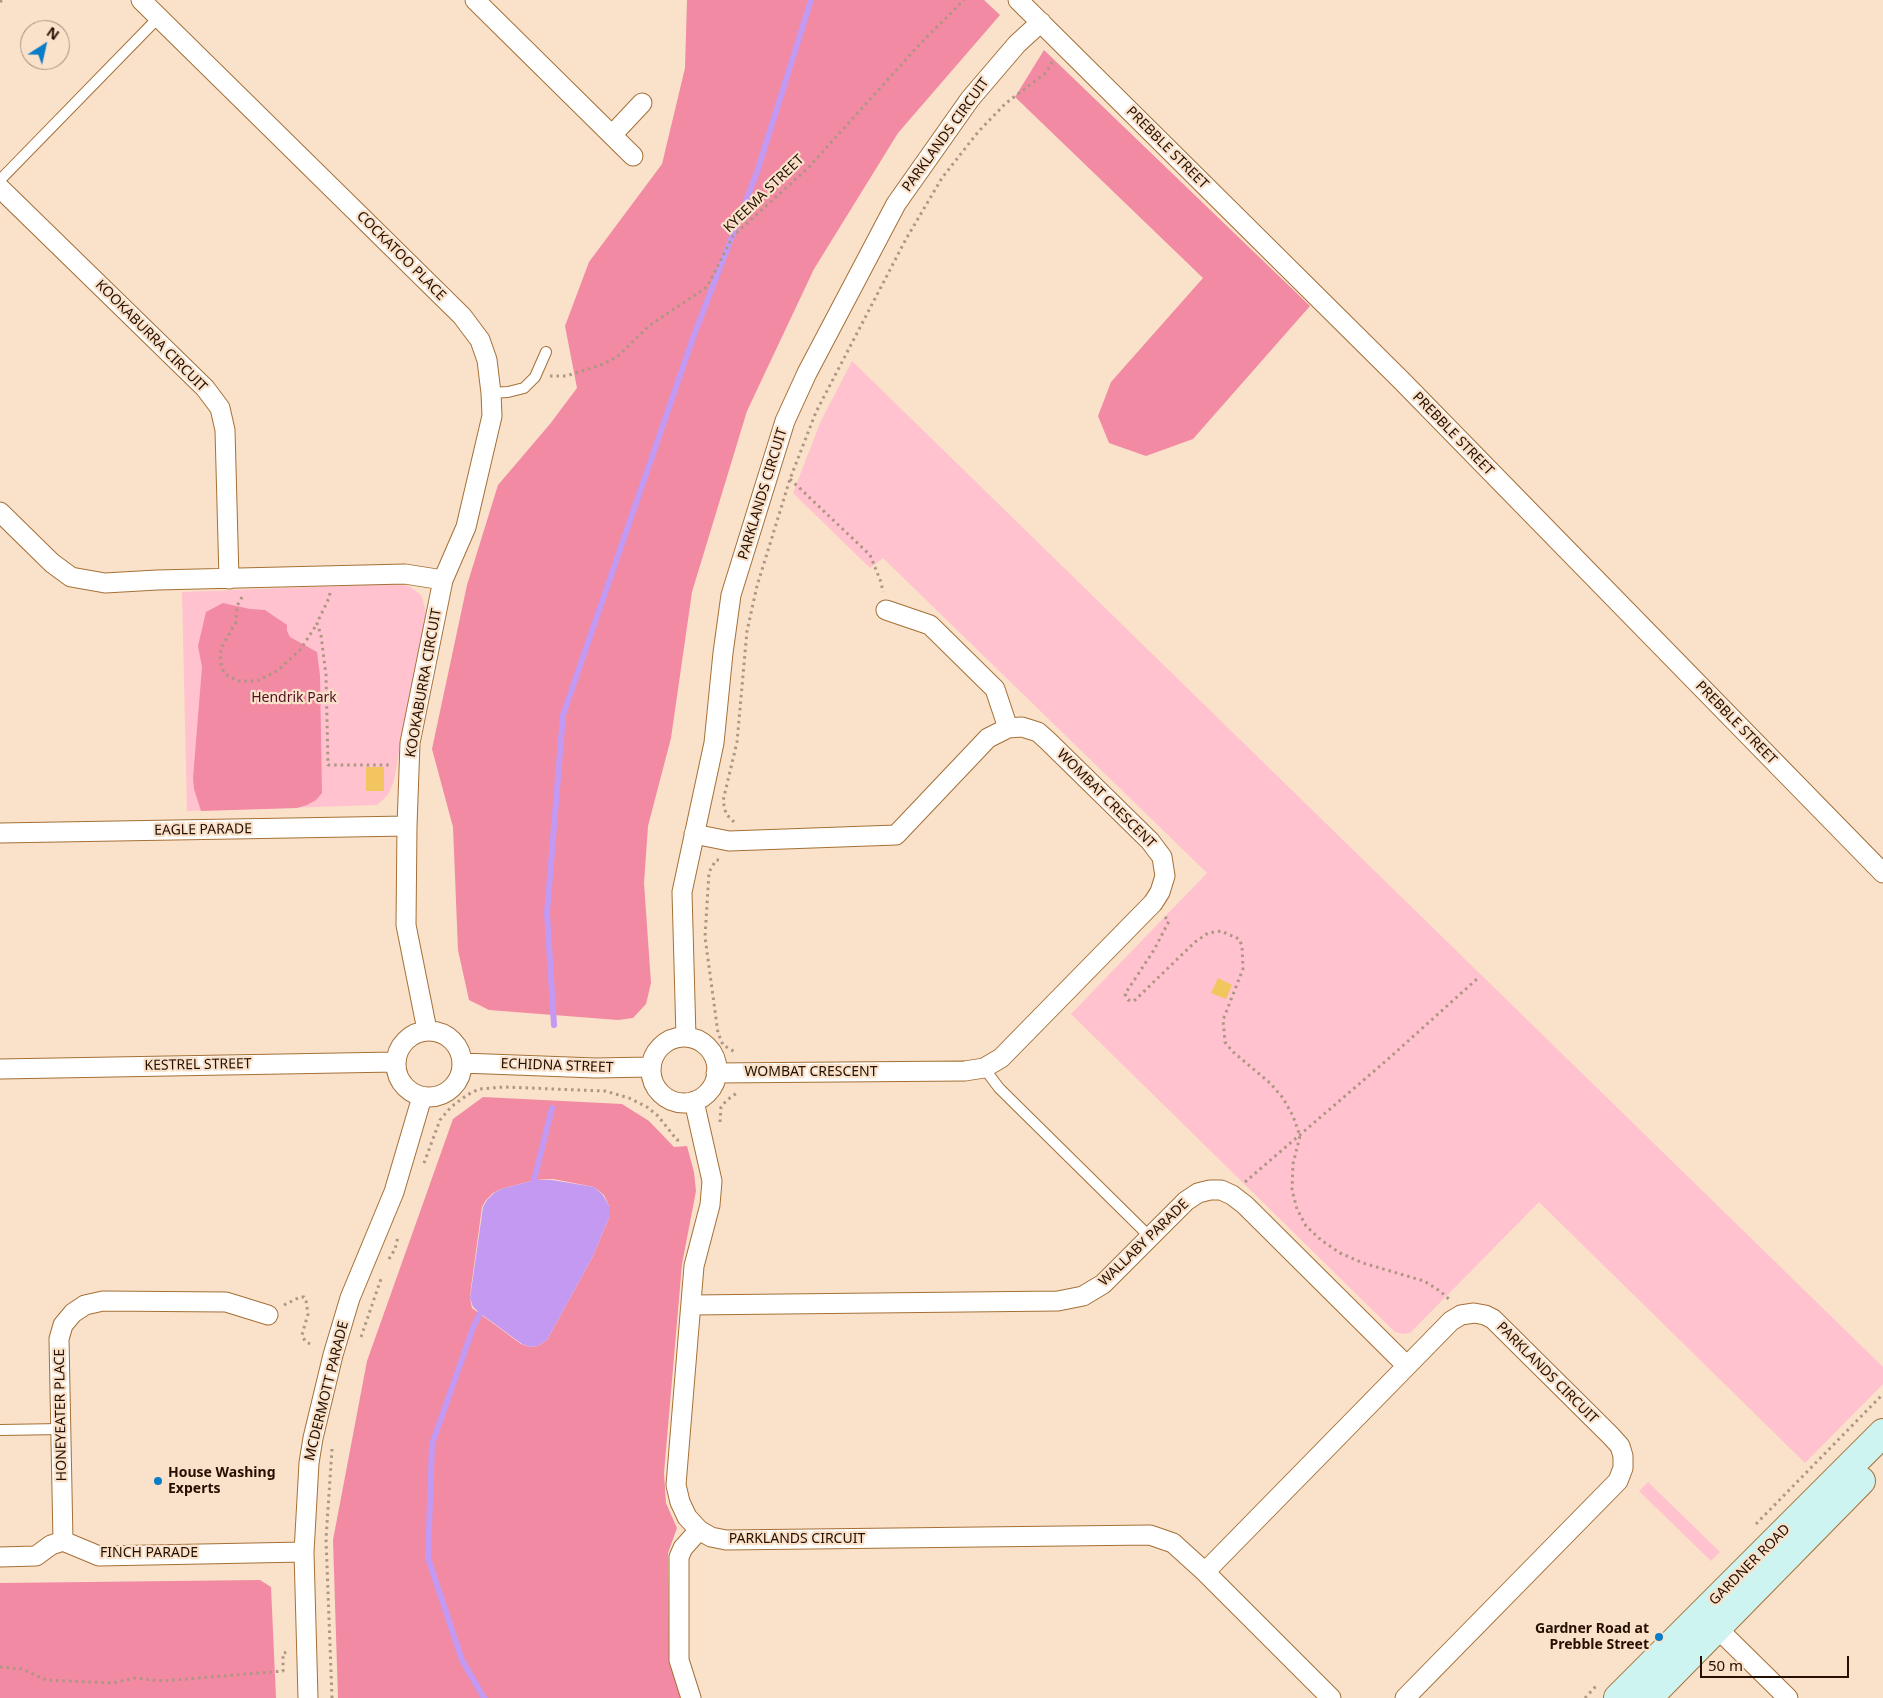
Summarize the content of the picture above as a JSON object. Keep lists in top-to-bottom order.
{
  "streets": {
    "street": [
      "PARKLANDS CIRCUIT",
      "PREBBLE STREET",
      "COCKATOO PLACE",
      "KOOKABURRA CIRCUIT",
      "WOMBAT CRESCENT",
      "EAGLE PARADE",
      "KESTREL STREET",
      "ECHIDNA STREET",
      "WALLABY PARADE",
      "MCDERMOTT PARADE",
      "HONEYEATER PLACE",
      "FINCH PARADE",
      "GARDNER ROAD"
    ],
    "path": ["KYEEMA STREET"]
  },
  "crossings": [
    ["PARKLANDS CIRCUIT", "PREBBLE STREET"],
    ["PARKLANDS CIRCUIT", "WOMBAT CRESCENT"],
    ["PARKLANDS CIRCUIT", "ECHIDNA STREET"],
    ["COCKATOO PLACE", "KOOKABURRA CIRCUIT"],
    ["KOOKABURRA CIRCUIT", "EAGLE PARADE"],
    ["KOOKABURRA CIRCUIT", "KESTREL STREET"],
    ["KOOKABURRA CIRCUIT", "ECHIDNA STREET"],
    ["KOOKABURRA CIRCUIT", "MCDERMOTT PARADE"],
    ["WOMBAT CRESCENT", "ECHIDNA STREET"],
    ["KESTREL STREET", "ECHIDNA STREET"],
    ["KESTREL STREET", "MCDERMOTT PARADE"],
    ["ECHIDNA STREET", "MCDERMOTT PARADE"],
    ["MCDERMOTT PARADE", "FINCH PARADE"],
    ["HONEYEATER PLACE", "FINCH PARADE"]
  ],
  "parks": ["Hendrik Park"],
  "places": ["House Washing Experts", "Gardner Road at Prebble Street"],
  "scale_bar": "50 m",
  "north": "top right"
}
